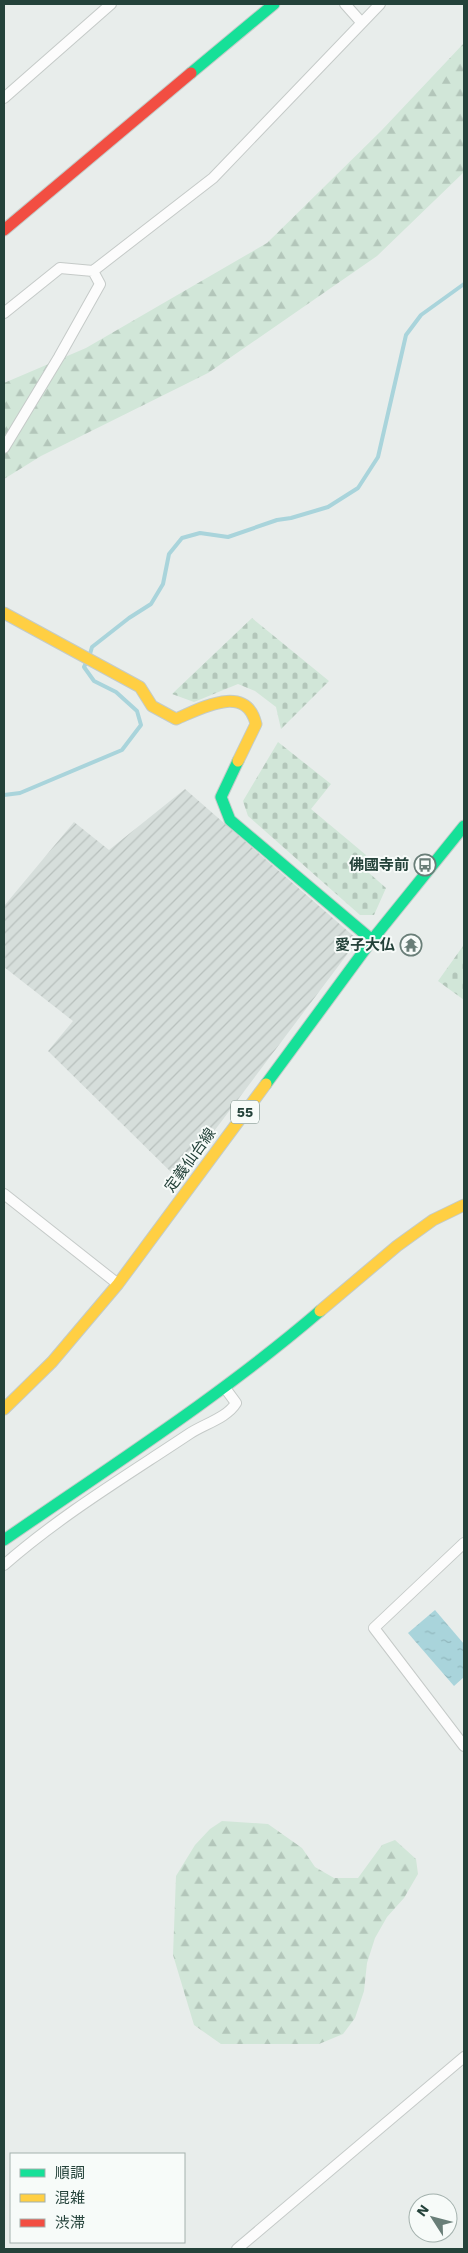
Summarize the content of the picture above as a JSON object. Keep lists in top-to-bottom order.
{
  "streets": {
    "street": ["55", "定義仙台線"]
  },
  "places": {
    "bus stop": ["佛國寺前"],
    "temple": ["愛子大仏"]
  },
  "legend": ["順調", "混雑", "渋滞"],
  "north": "top left"
}
